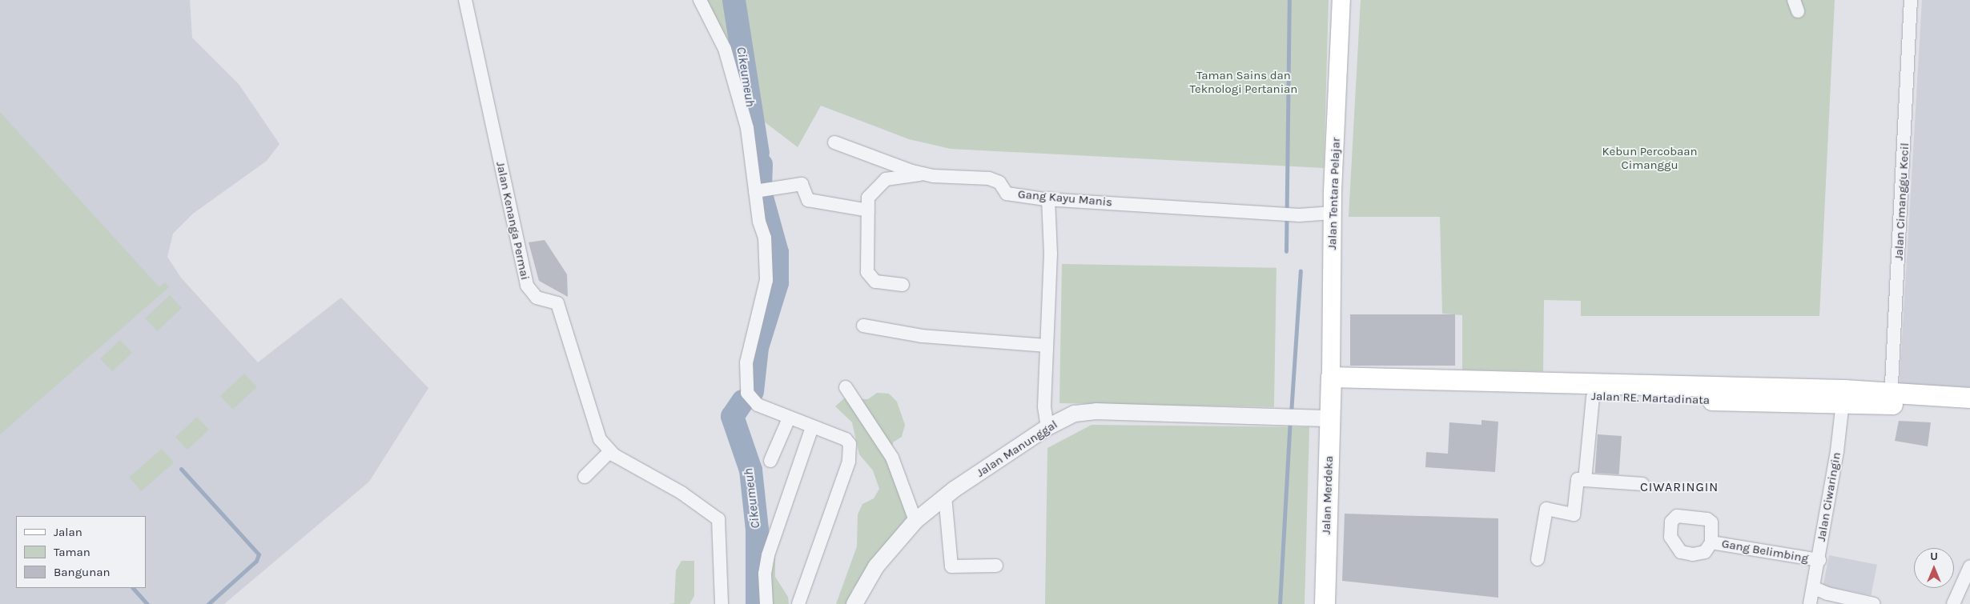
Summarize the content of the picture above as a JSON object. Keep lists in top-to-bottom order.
{
  "streets": {
    "main road": ["Jalan Tentara Pelajar", "Jalan RE. Martadinata", "Jalan Merdeka"],
    "street": [
      "Gang Kayu Manis",
      "Jalan Cimanggu Kecil",
      "Jalan Kenanga Permai",
      "Jalan Manunggal",
      "Jalan Ciwaringin",
      "Gang Belimbing"
    ]
  },
  "crossings": [
    ["Jalan Tentara Pelajar", "Gang Kayu Manis"],
    ["Jalan Tentara Pelajar", "Jalan RE. Martadinata"],
    ["Jalan Tentara Pelajar", "Jalan Merdeka"],
    ["Jalan Cimanggu Kecil", "Jalan RE. Martadinata"],
    ["Jalan RE. Martadinata", "Jalan Merdeka"],
    ["Jalan RE. Martadinata", "Jalan Ciwaringin"],
    ["Jalan Manunggal", "Jalan Merdeka"],
    ["Jalan Ciwaringin", "Gang Belimbing"]
  ],
  "districts": ["CIWARINGIN"],
  "water": ["Cikeumeuh"],
  "parks": ["Taman Sains dan Teknologi Pertanian", "Kebun Percobaan Cimanggu"],
  "legend": ["Jalan", "Taman", "Bangunan"],
  "north": "top"
}
